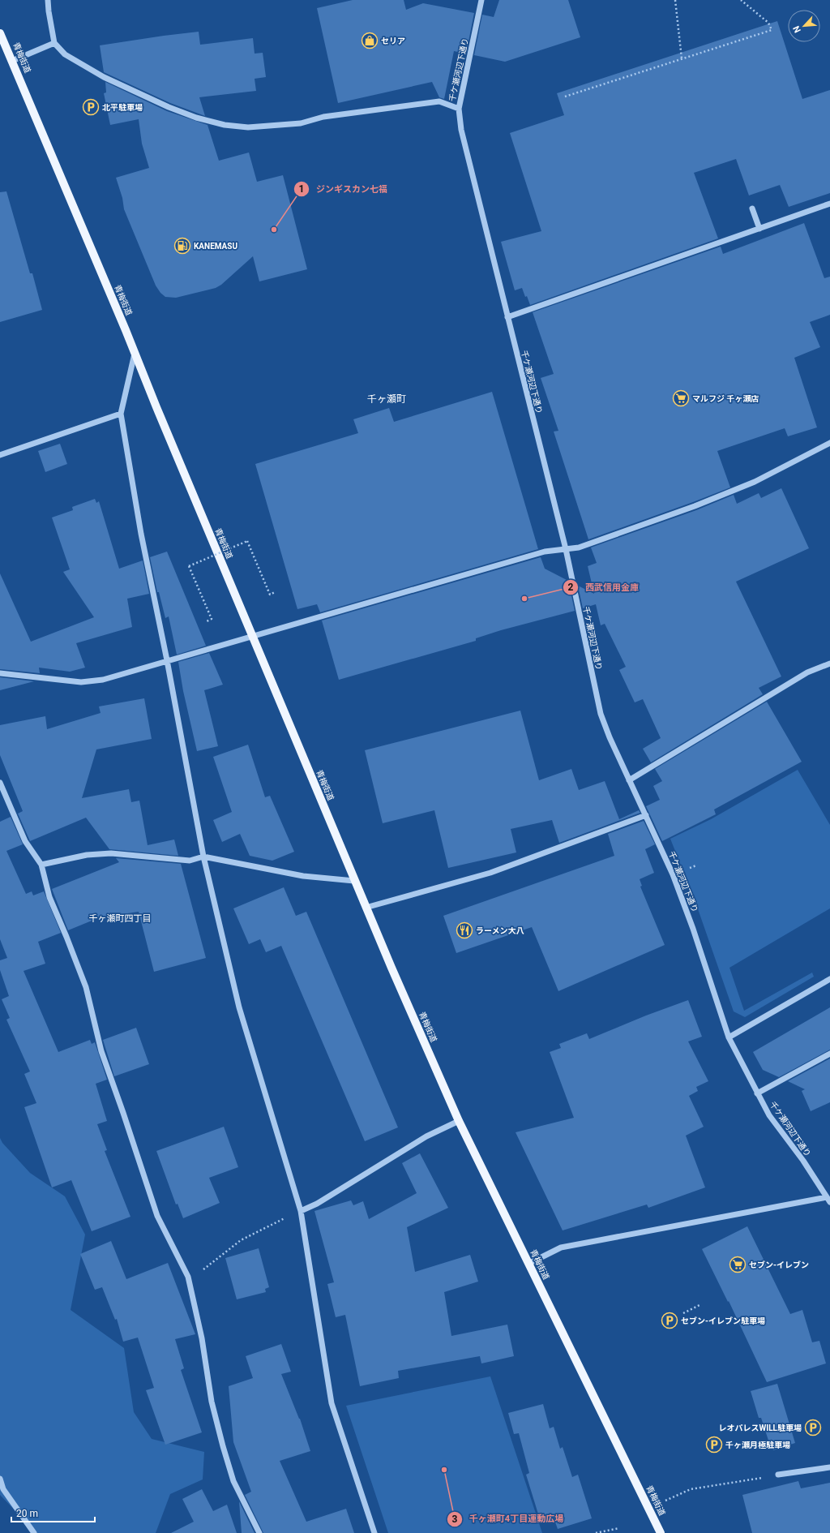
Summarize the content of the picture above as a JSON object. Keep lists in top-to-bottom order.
{
  "streets": {
    "main road": ["青梅街道"],
    "street": ["千ケ瀬河辺下通り"]
  },
  "districts": ["千ヶ瀬町", "千ヶ瀬町四丁目"],
  "places": {
    "shop": ["セリア"],
    "parking": [
      "北平駐車場",
      "セブン-イレブン駐車場",
      "レオパレスWILL駐車場",
      "千ヶ瀬月極駐車場"
    ],
    "other": ["ジンギスカン七福", "西武信用金庫", "千ヶ瀬町4丁目運動広場"],
    "fuel station": ["KANEMASU"],
    "supermarket": ["マルフジ 千ヶ瀬店", "セブン-イレブン"],
    "restaurant": ["ラーメン大八"]
  },
  "scale_bar": "20 m",
  "north": "bottom left"
}
